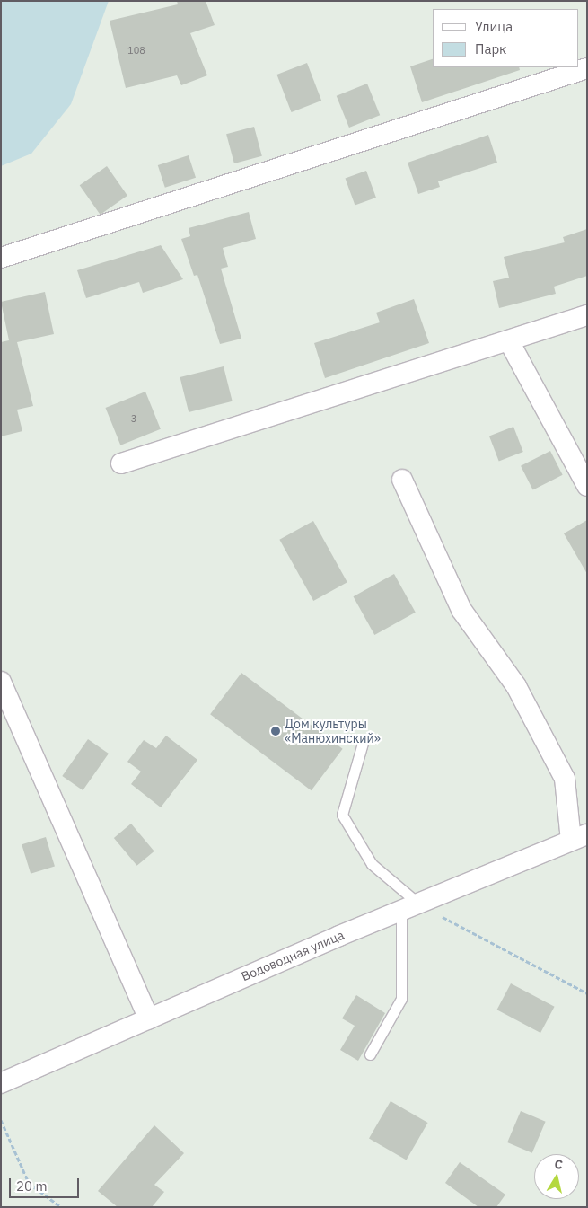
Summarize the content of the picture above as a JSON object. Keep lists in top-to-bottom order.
{
  "streets": {
    "street": ["Водоводная улица"]
  },
  "places": ["Дом культуры «Манюхинский»"],
  "house_numbers": ["108", "3"],
  "legend": ["Улица", "Парк"],
  "scale_bar": "20 m",
  "north": "top"
}
